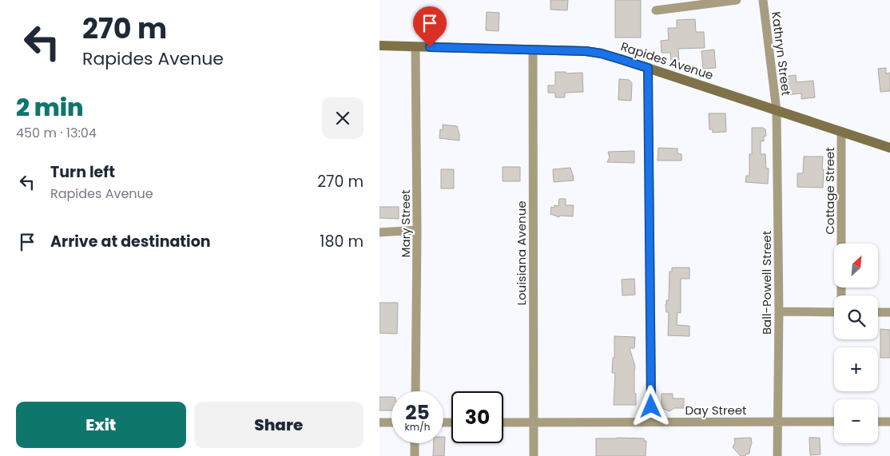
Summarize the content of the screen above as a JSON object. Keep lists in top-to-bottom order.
{
  "streets": {
    "main road": ["Rapides Avenue"],
    "street": [
      "Kathryn Street",
      "Cottage Street",
      "Mary Street",
      "Louisiana Avenue",
      "Ball-Powell Street",
      "Day Street"
    ]
  },
  "crossings": [
    ["Kathryn Street", "Rapides Avenue"],
    ["Kathryn Street", "Ball-Powell Street"],
    ["Rapides Avenue", "Cottage Street"],
    ["Rapides Avenue", "Mary Street"],
    ["Rapides Avenue", "Louisiana Avenue"],
    ["Rapides Avenue", "Ball-Powell Street"],
    ["Louisiana Avenue", "Day Street"],
    ["Ball-Powell Street", "Day Street"]
  ],
  "north": "top right",
  "page": {
    "turn": ["270 m", "Rapides Avenue"],
    "heading": ["2 min", "450 m · 13:04"],
    "list": [
      {
        "name": "Turn left",
        "note": "Rapides Avenue",
        "value": "270 m"
      },
      {
        "name": "Arrive at destination",
        "value": "180 m"
      }
    ],
    "map_buttons": ["+", "−"],
    "speed": "25 km/h",
    "limit": "30",
    "buttons": ["Exit", "Share"]
  }
}
